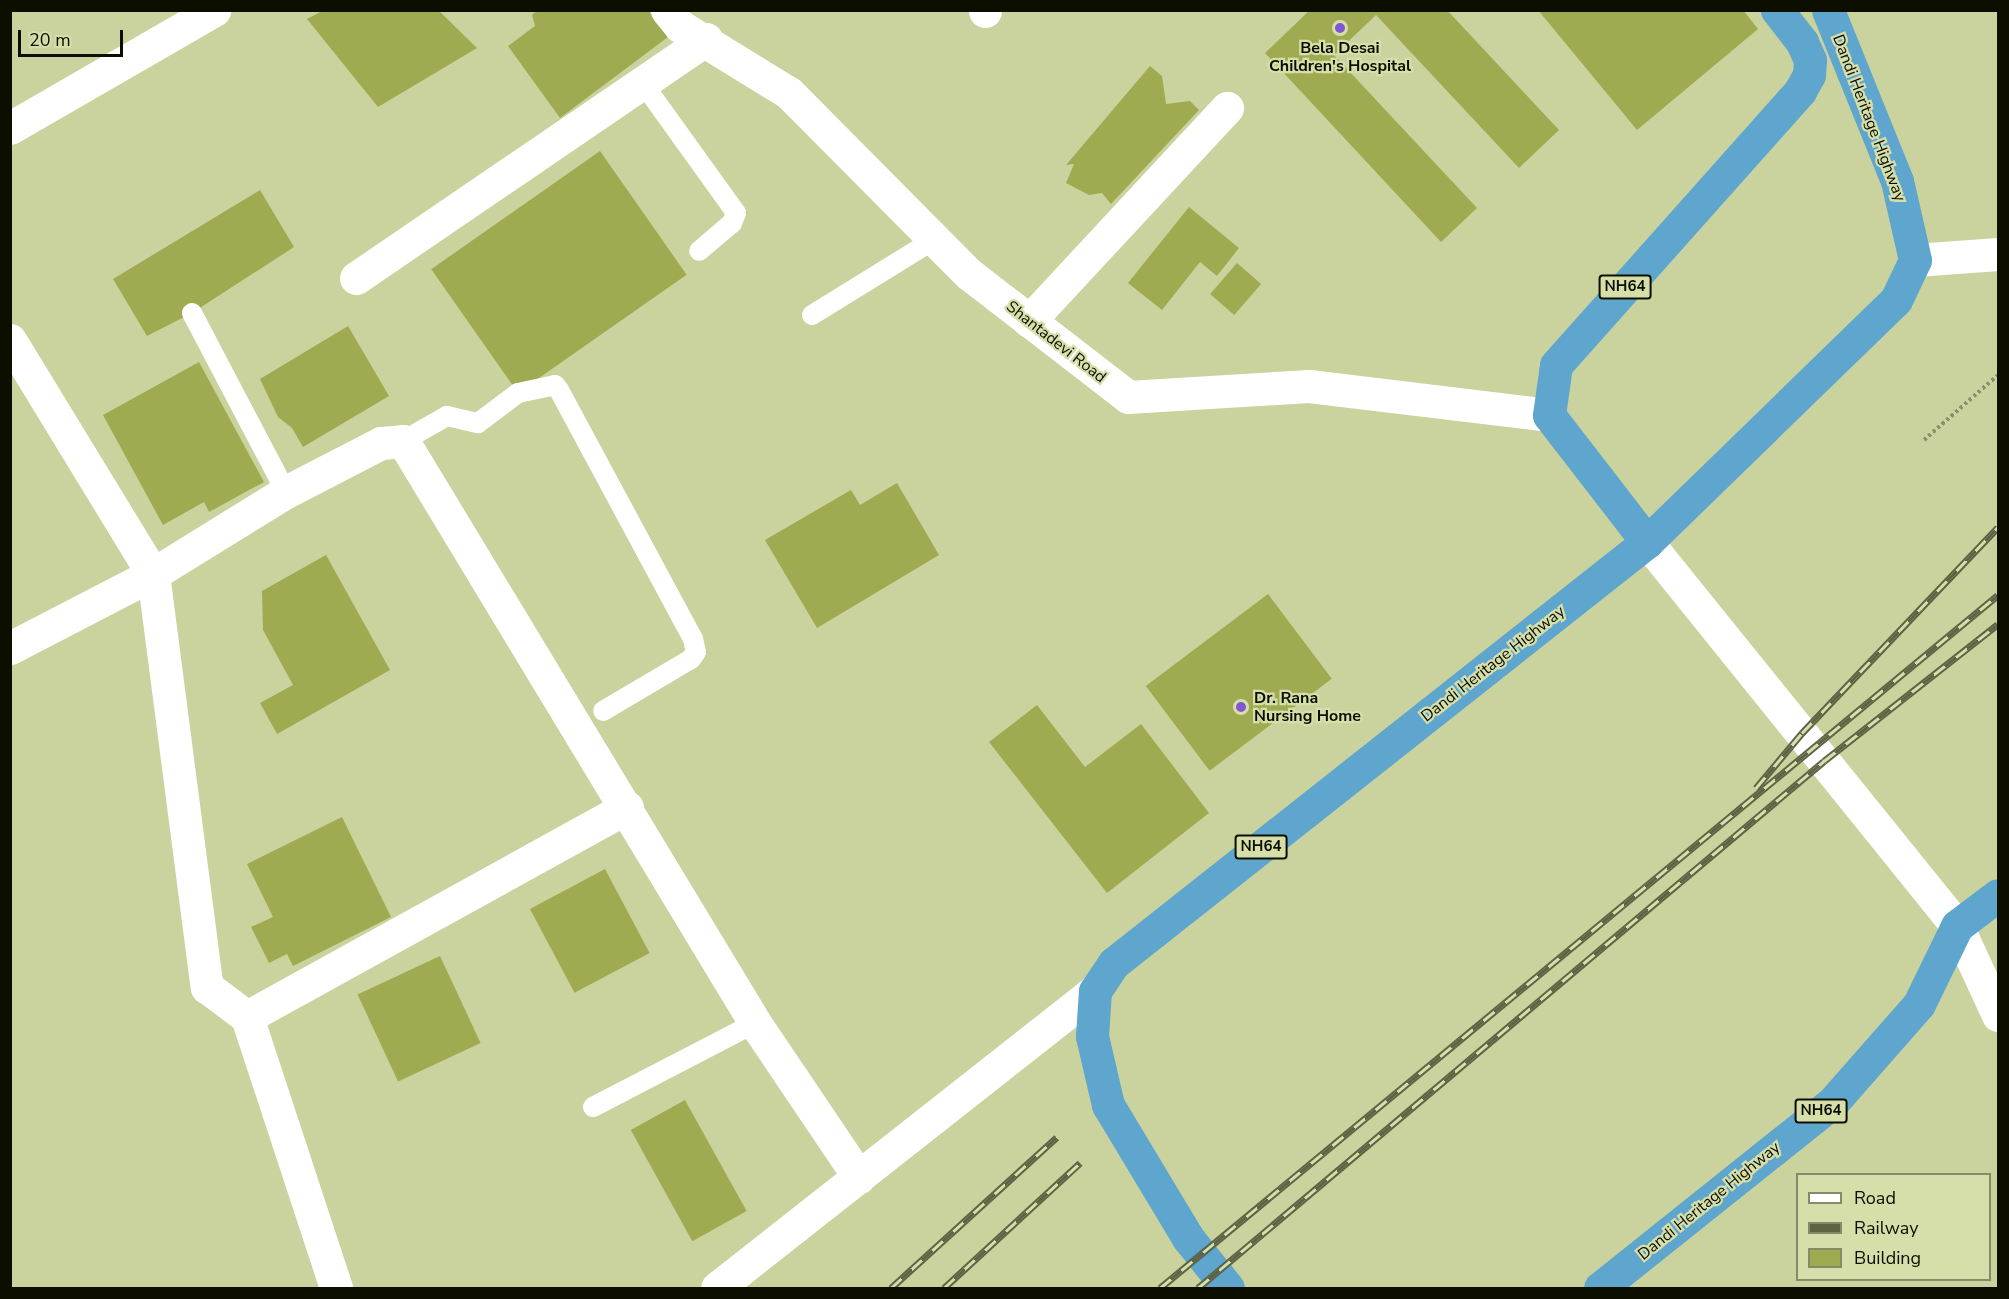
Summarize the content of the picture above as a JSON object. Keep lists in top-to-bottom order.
{
  "streets": {
    "highway": ["Dandi Heritage Highway", "NH64"],
    "street": ["Shantadevi Road"]
  },
  "crossings": [
    ["NH64", "Shantadevi Road"]
  ],
  "places": ["Bela Desai Children's Hospital", "Dr. Rana Nursing Home"],
  "legend": ["Road", "Railway", "Building"],
  "scale_bar": "20 m"
}
